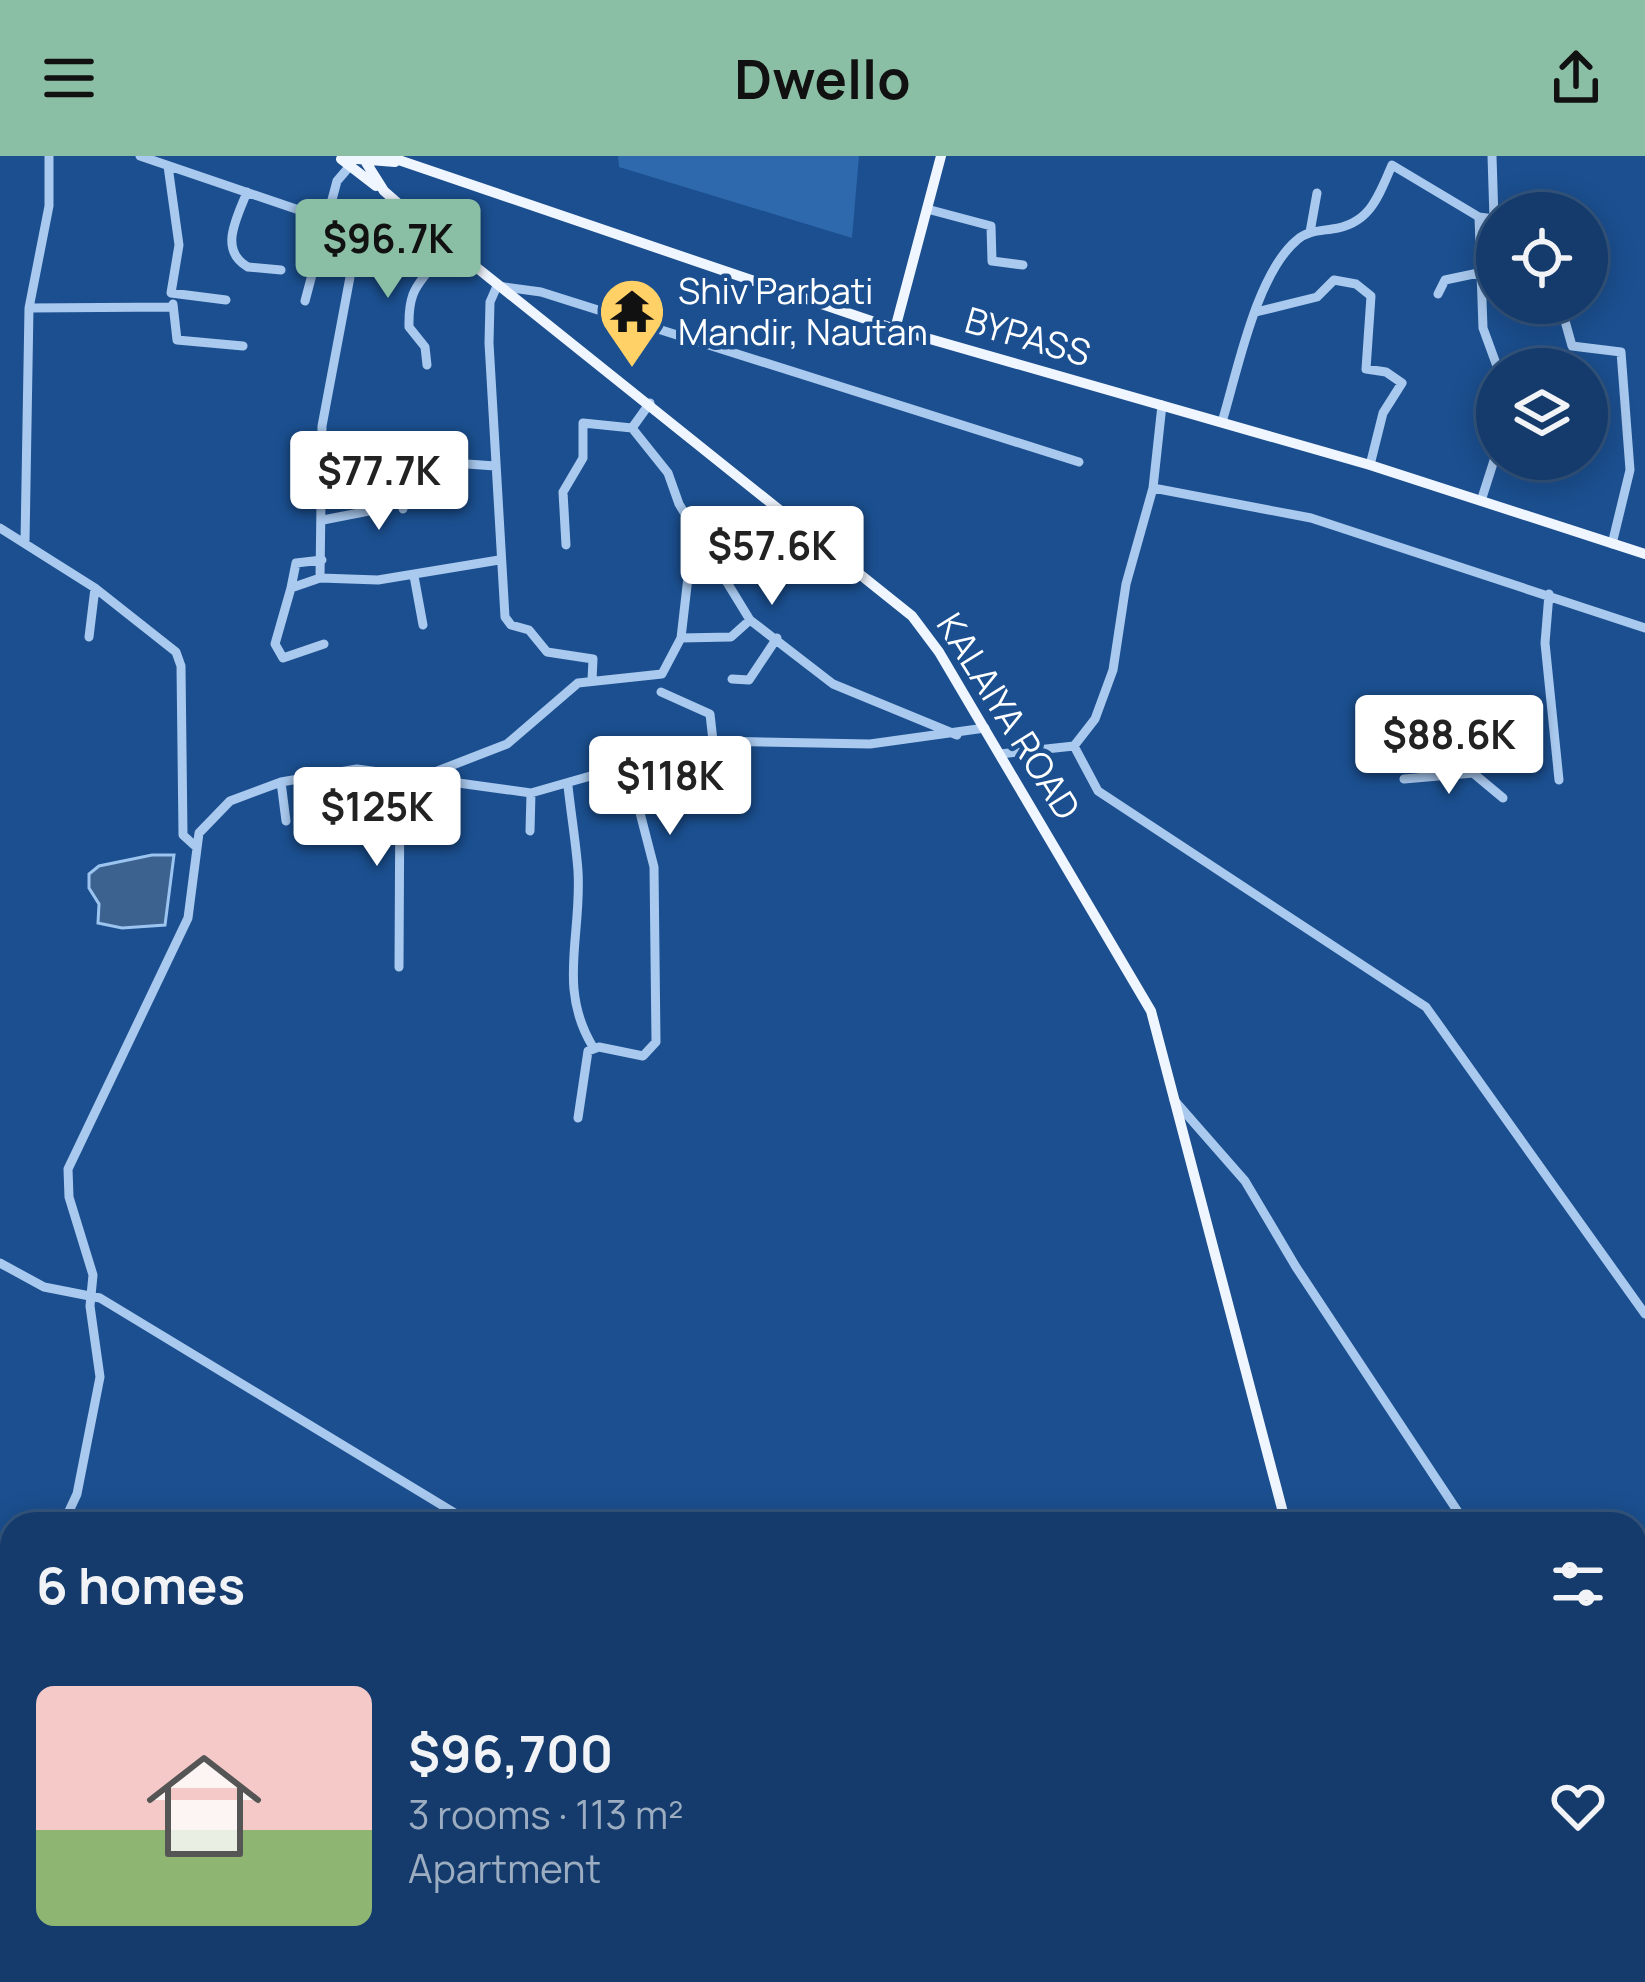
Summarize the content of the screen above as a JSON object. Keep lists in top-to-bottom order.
{
  "streets": {
    "main road": ["BYPASS", "KALAIYA ROAD"]
  },
  "crossings": [
    ["BYPASS", "KALAIYA ROAD"]
  ],
  "places": {
    "temple": ["Shiv Parbati Mandir, Nautan"]
  },
  "page": {
    "header": "Dwello",
    "price": [
      "$96.7K",
      "$77.7K",
      "$57.6K",
      "$88.6K",
      "$118K",
      "$125K"
    ],
    "heading": "6 homes",
    "list": [
      {
        "name": "$96,700",
        "note": "3 rooms · 113 m² · Apartment"
      }
    ]
  }
}
